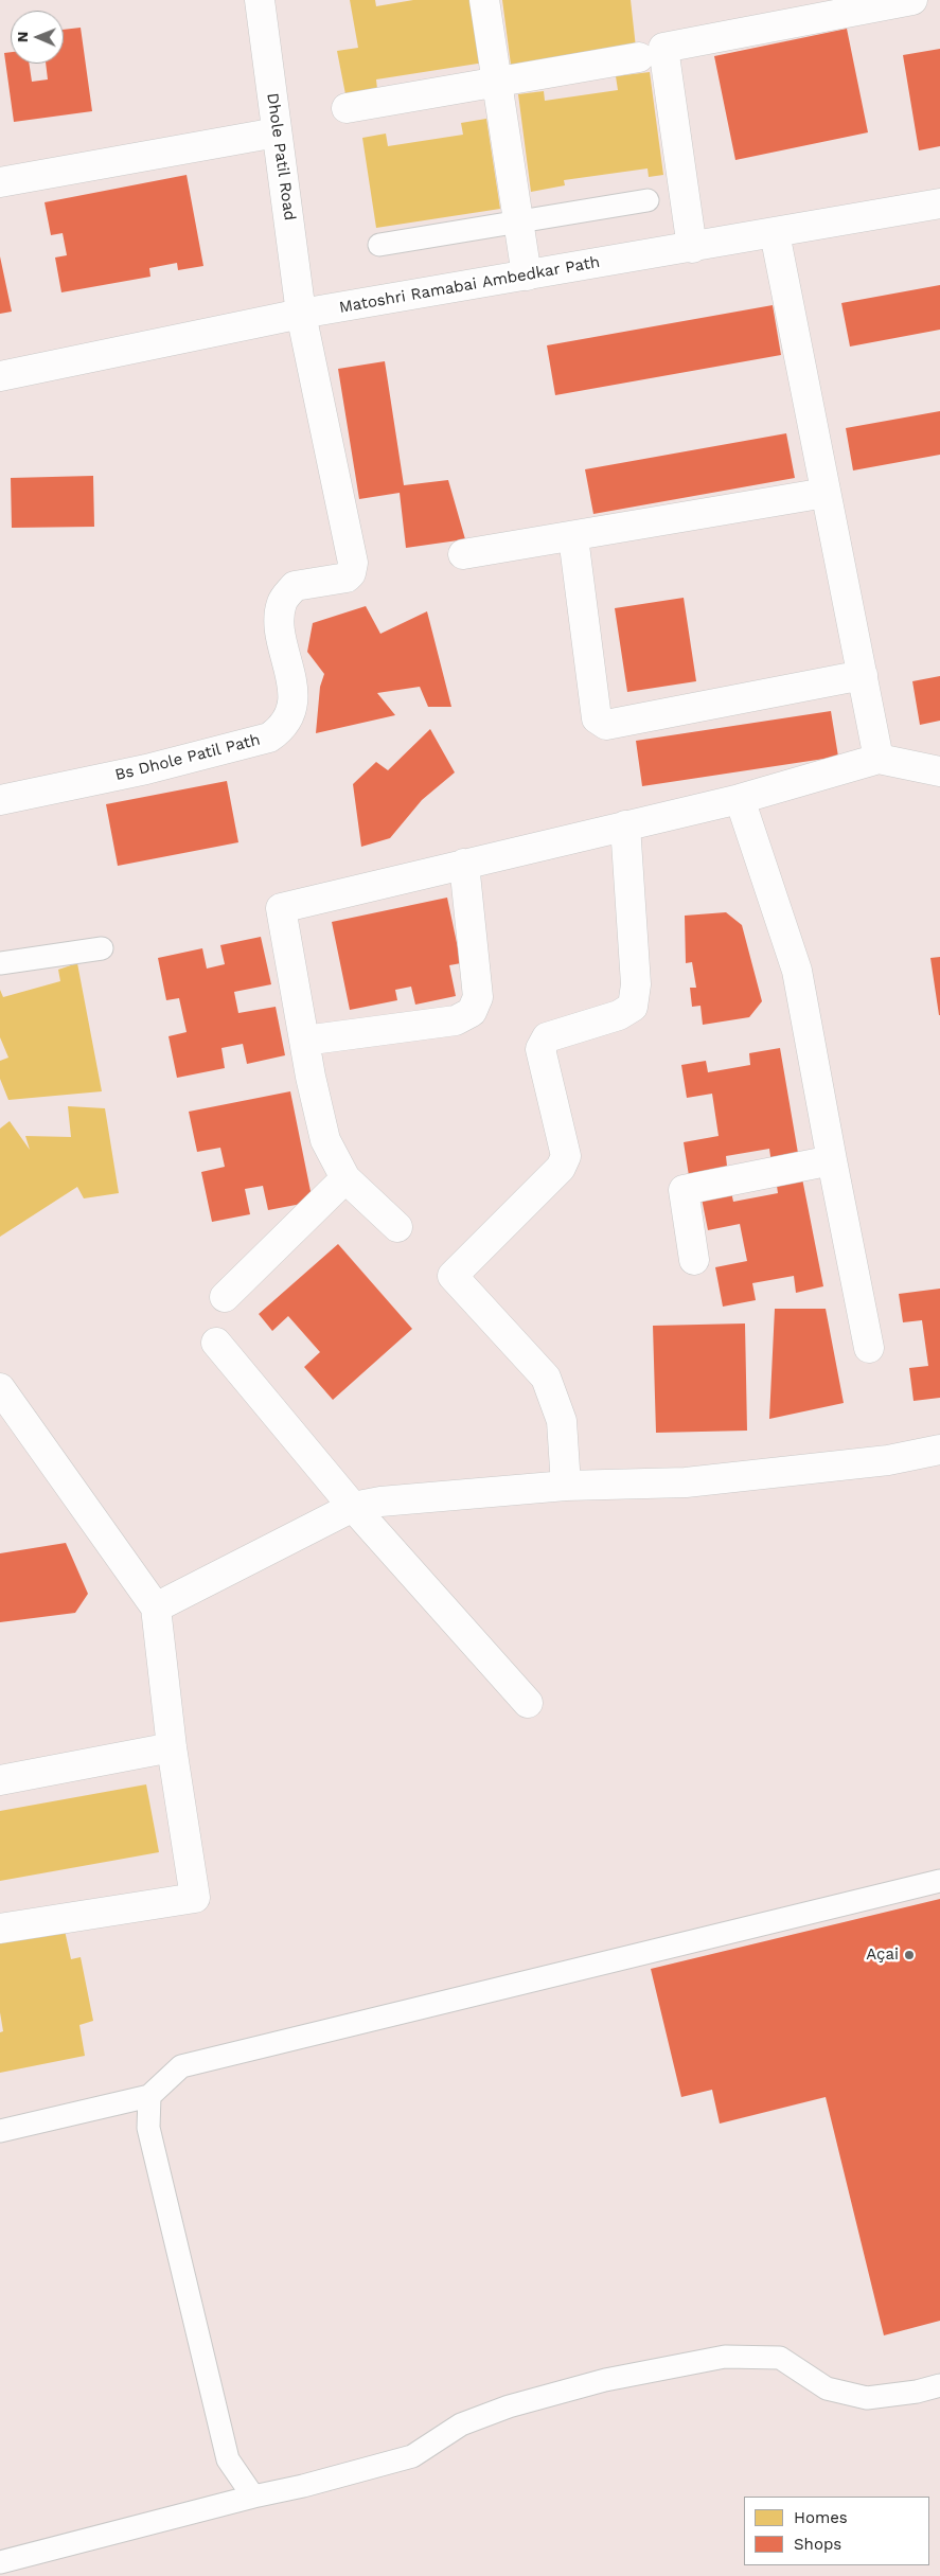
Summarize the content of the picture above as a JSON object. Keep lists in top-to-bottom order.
{
  "streets": {
    "street": ["Dhole Patil Road", "Matoshri Ramabai Ambedkar Path", "Bs Dhole Patil Path"]
  },
  "crossings": [
    ["Dhole Patil Road", "Matoshri Ramabai Ambedkar Path"],
    ["Dhole Patil Road", "Bs Dhole Patil Path"],
    ["Matoshri Ramabai Ambedkar Path", "Bs Dhole Patil Path"]
  ],
  "places": ["Açai"],
  "legend": ["Homes", "Shops"],
  "north": "left"
}
